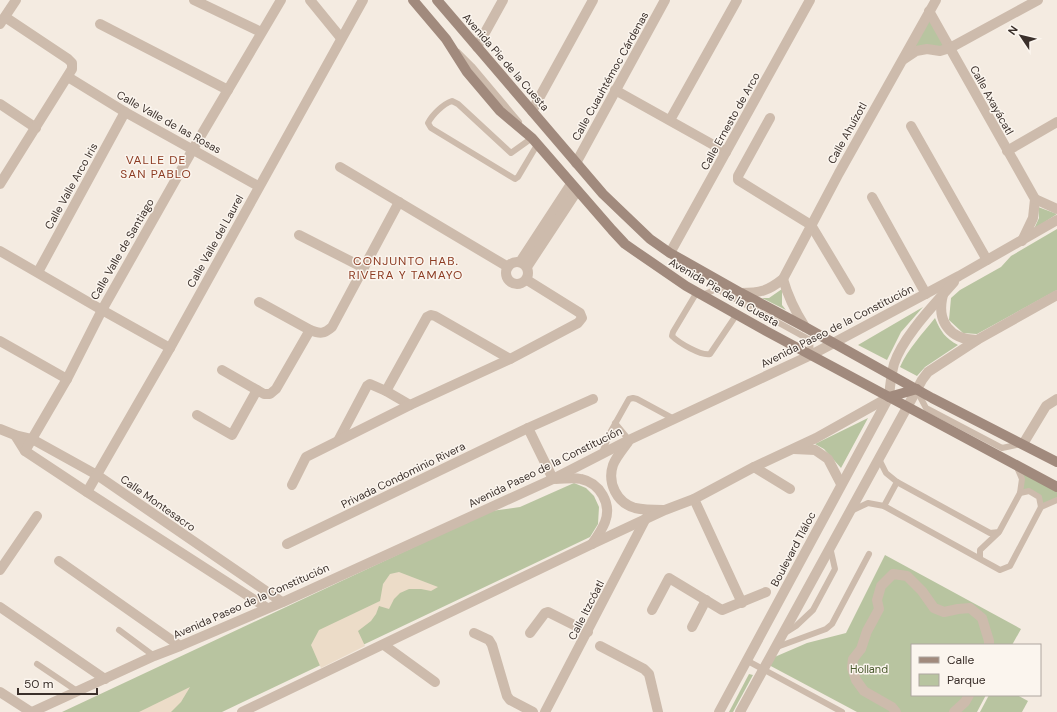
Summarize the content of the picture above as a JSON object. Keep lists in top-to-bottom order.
{
  "streets": {
    "main road": ["Avenida Pie de la Cuesta"],
    "street": [
      "Calle Cuauhtémoc Cárdenas",
      "Calle Axayácatl",
      "Calle Ernesto de Arco",
      "Calle Valle de las Rosas",
      "Calle Ahuízotl",
      "Calle Valle Arco Iris",
      "Calle Valle del Laurel",
      "Calle Valle de Santiago",
      "Avenida Paseo de la Constitución",
      "Privada Condominio Rivera",
      "Calle Montesacro",
      "Boulevard Tláloc",
      "Calle Itzcóatl"
    ]
  },
  "crossings": [
    ["Avenida Pie de la Cuesta", "Calle Cuauhtémoc Cárdenas"],
    ["Avenida Pie de la Cuesta", "Calle Ernesto de Arco"],
    ["Avenida Pie de la Cuesta", "Calle Ahuízotl"],
    ["Avenida Pie de la Cuesta", "Avenida Paseo de la Constitución"],
    ["Avenida Pie de la Cuesta", "Boulevard Tláloc"],
    ["Calle Axayácatl", "Calle Ahuízotl"],
    ["Calle Valle de las Rosas", "Calle Valle Arco Iris"],
    ["Calle Valle de las Rosas", "Calle Valle del Laurel"],
    ["Calle Valle de las Rosas", "Calle Valle de Santiago"],
    ["Calle Valle del Laurel", "Calle Montesacro"],
    ["Calle Valle de Santiago", "Calle Montesacro"],
    ["Avenida Paseo de la Constitución", "Calle Montesacro"]
  ],
  "districts": ["VALLE DE SAN PABLO", "CONJUNTO HAB. RIVERA Y TAMAYO"],
  "parks": ["Holland"],
  "legend": ["Calle", "Parque"],
  "scale_bar": "50 m",
  "north": "top left"
}
